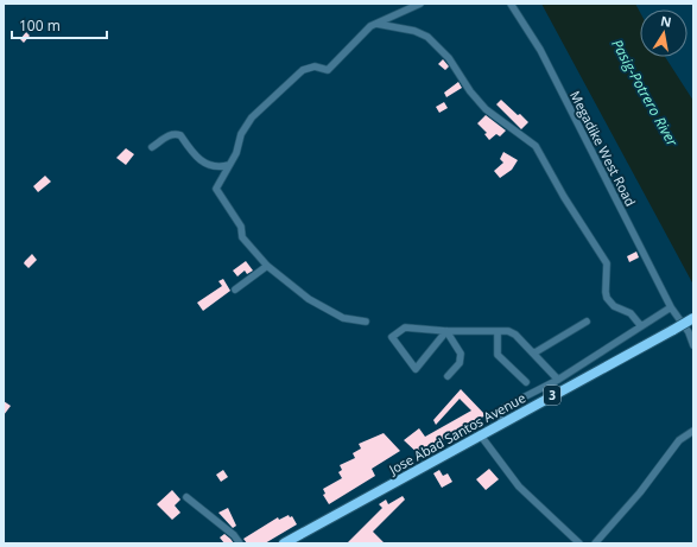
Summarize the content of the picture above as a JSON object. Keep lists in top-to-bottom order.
{
  "streets": {
    "highway": ["3", "Jose Abad Santos Avenue"],
    "street": ["Megadike West Road"]
  },
  "water": ["Pasig-Potrero River"],
  "scale_bar": "100 m",
  "north": "top"
}
